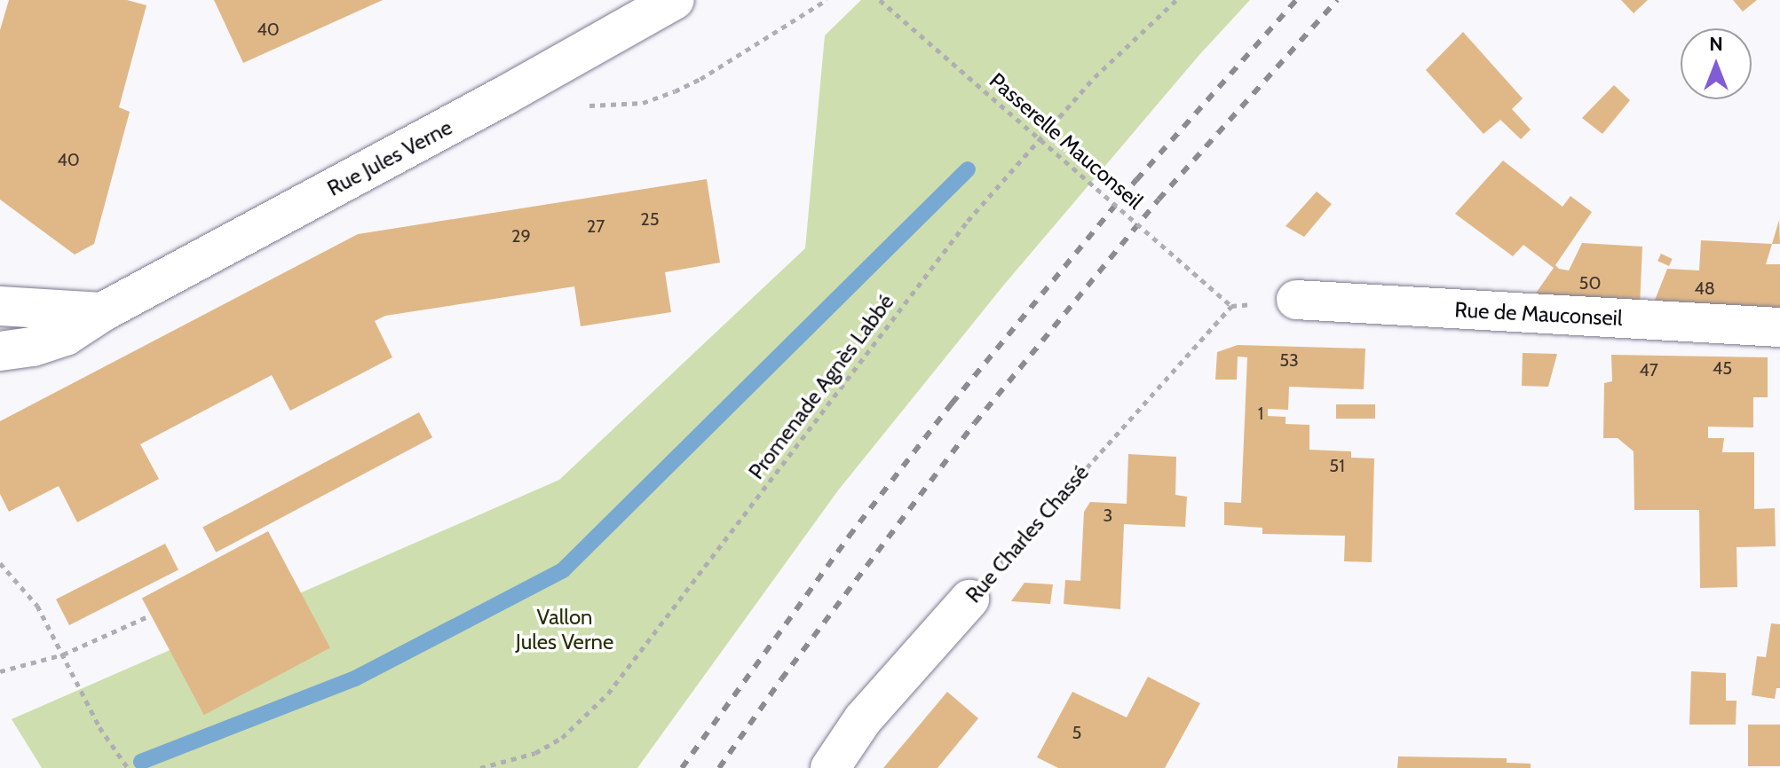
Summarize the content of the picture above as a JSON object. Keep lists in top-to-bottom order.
{
  "streets": {
    "street": ["Rue Jules Verne", "Rue de Mauconseil", "Rue Charles Chassé"],
    "path": ["Passerelle Mauconseil", "Promenade Agnès Labbé"]
  },
  "crossings": [
    ["Passerelle Mauconseil", "Rue Charles Chassé"]
  ],
  "parks": ["Vallon Jules Verne"],
  "house_numbers": [
    "40",
    "40",
    "25",
    "27",
    "29",
    "50",
    "48",
    "53",
    "45",
    "47",
    "1",
    "51",
    "3",
    "5"
  ],
  "north": "top"
}
